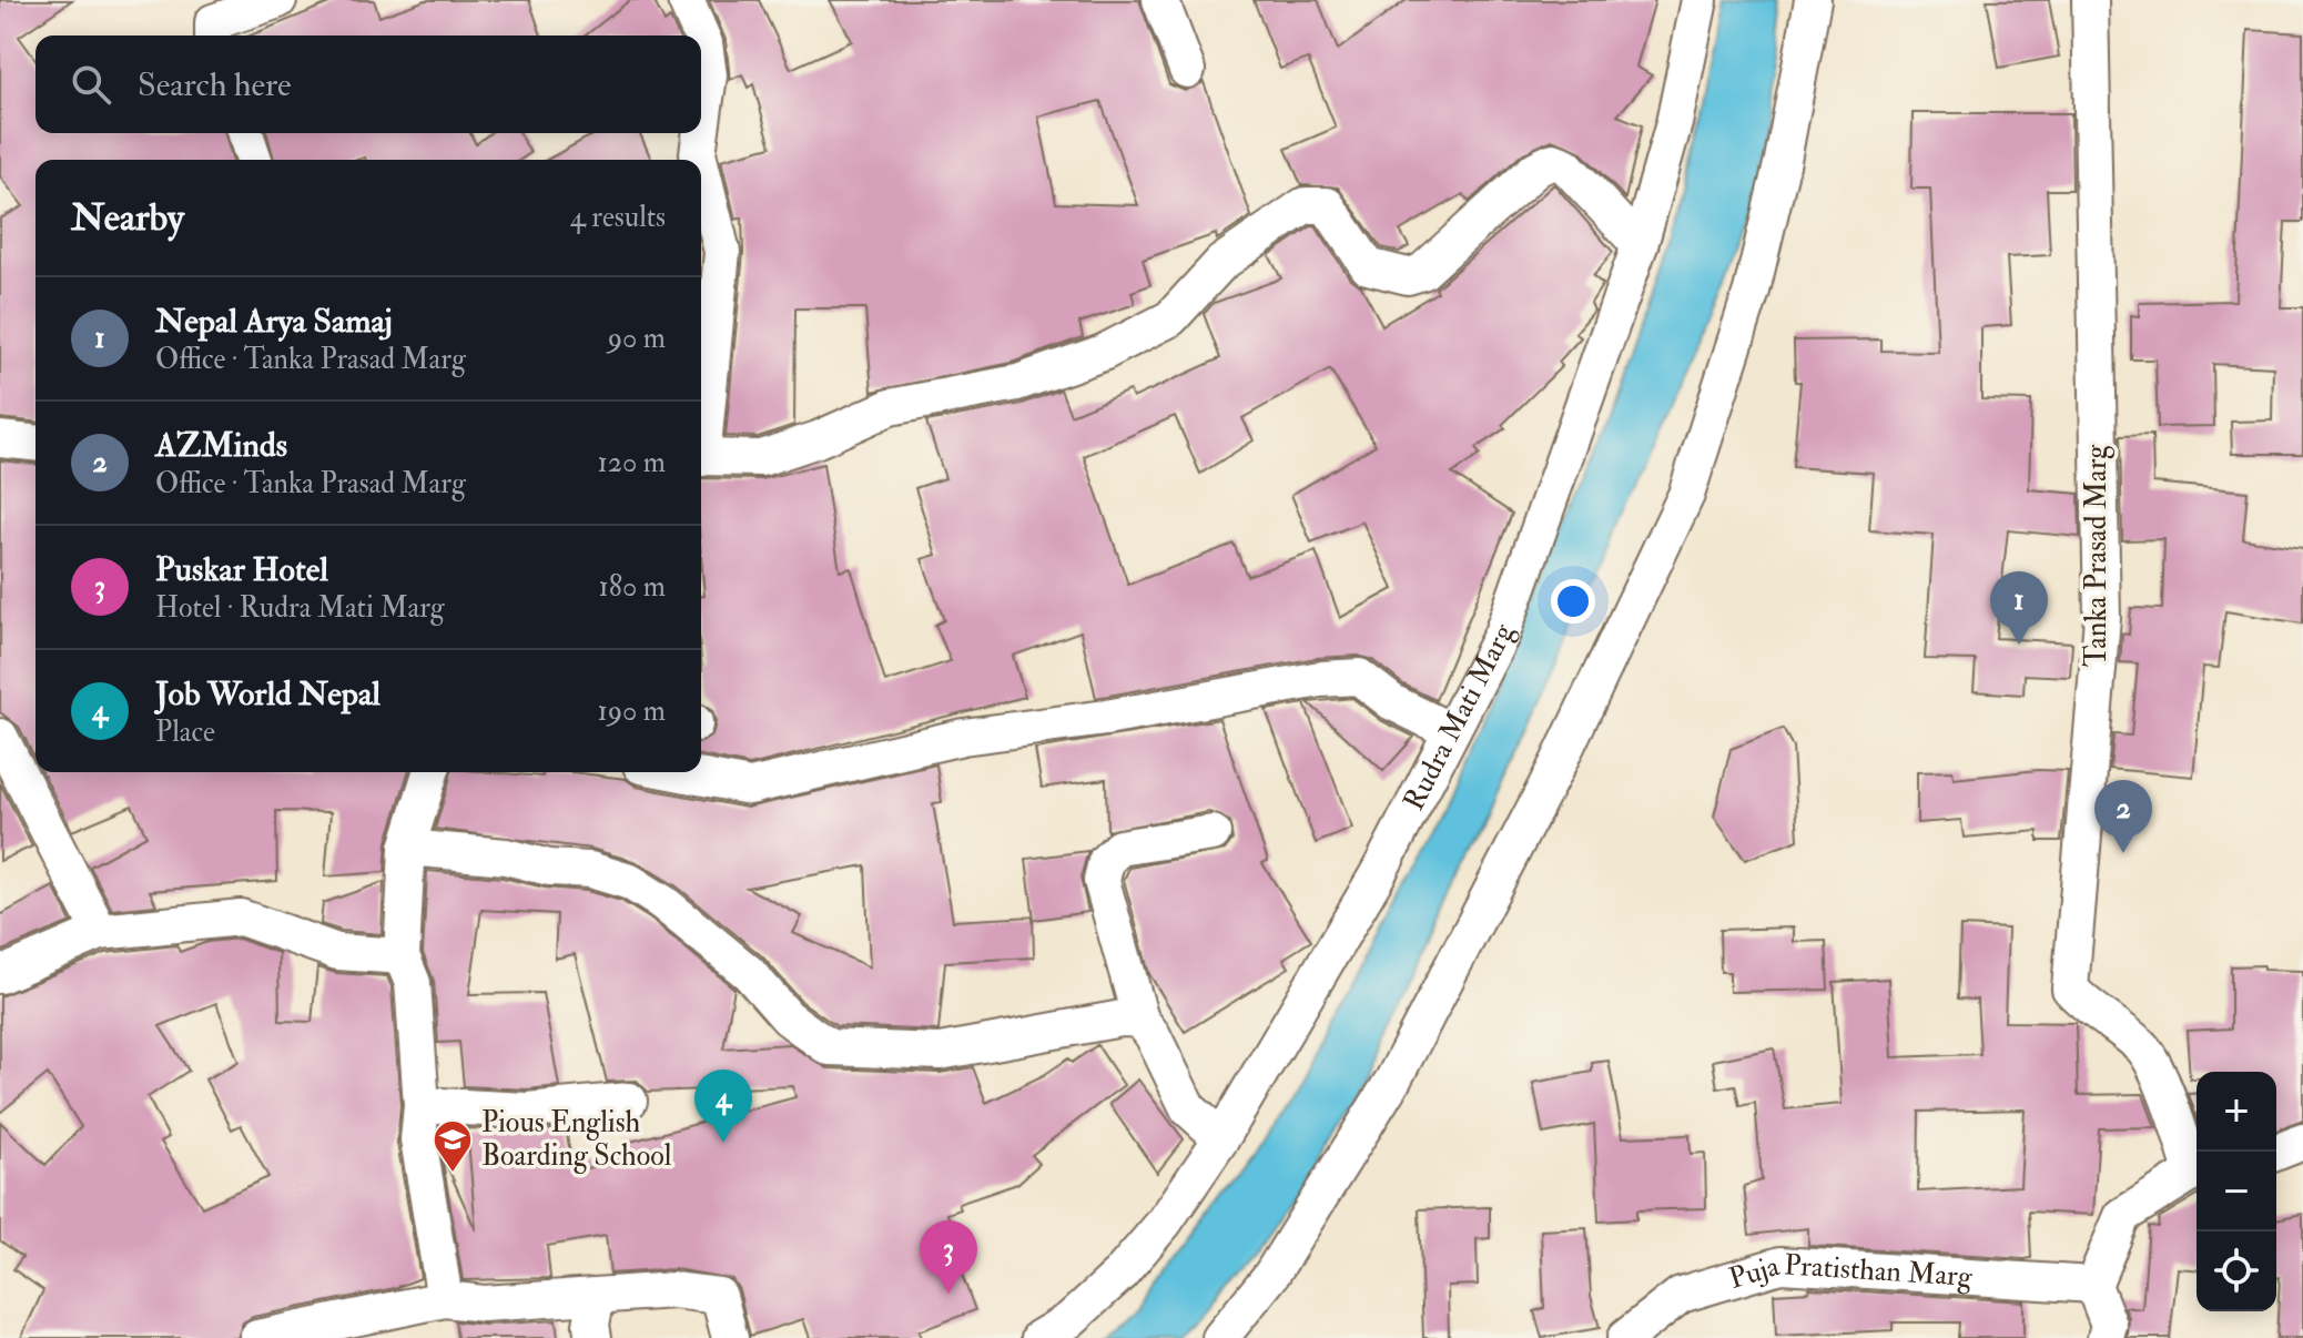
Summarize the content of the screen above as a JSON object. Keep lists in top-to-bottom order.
{
  "streets": {
    "street": ["Tanka Prasad Marg", "Rudra Mati Marg", "Puja Pratisthan Marg"]
  },
  "places": {
    "school or university": ["Pious English Boarding School"]
  },
  "page": {
    "search": "Search here",
    "heading": ["Nearby", "4 results"],
    "list": [
      {
        "mark": "1",
        "name": "Nepal Arya Samaj",
        "note": "Office · Tanka Prasad Marg",
        "value": "90 m"
      },
      {
        "mark": "2",
        "name": "AZMinds",
        "note": "Office · Tanka Prasad Marg",
        "value": "120 m"
      },
      {
        "mark": "3",
        "name": "Puskar Hotel",
        "note": "Hotel · Rudra Mati Marg",
        "value": "180 m"
      },
      {
        "mark": "4",
        "name": "Job World Nepal",
        "note": "Place",
        "value": "190 m"
      }
    ],
    "pins": [
      "1",
      "2",
      "4",
      "3"
    ],
    "map_buttons": ["+", "−"]
  }
}
